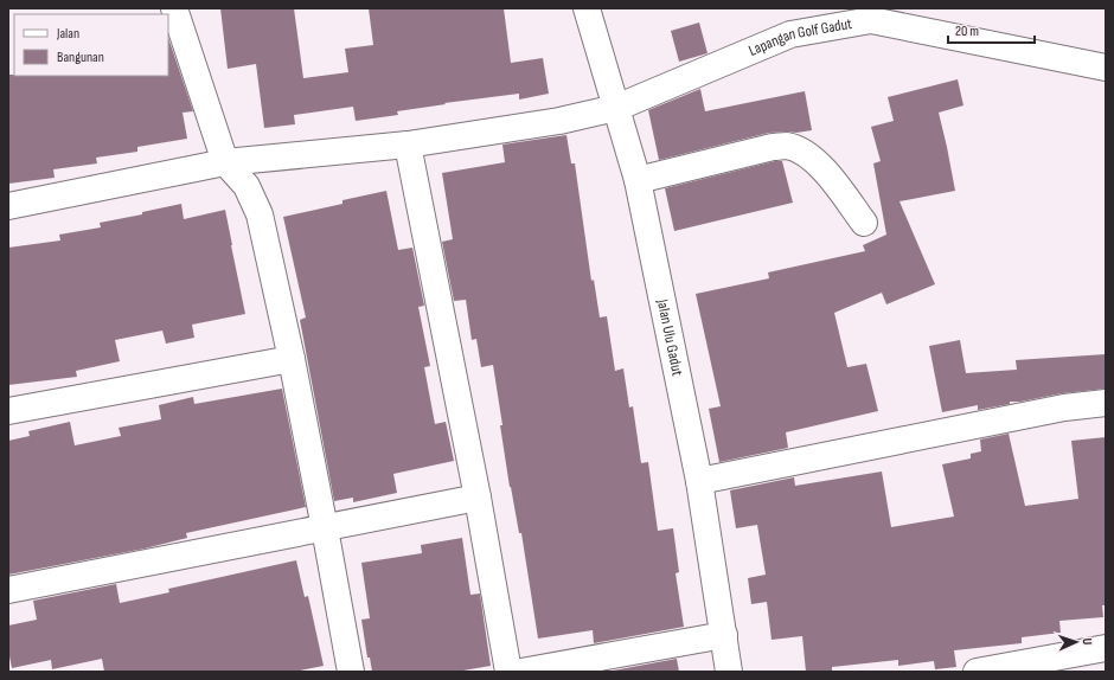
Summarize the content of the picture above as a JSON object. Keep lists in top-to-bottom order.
{
  "streets": {
    "street": ["Lapangan Golf Gadut", "Jalan Ulu Gadut"]
  },
  "crossings": [
    ["Lapangan Golf Gadut", "Jalan Ulu Gadut"]
  ],
  "legend": ["Jalan", "Bangunan"],
  "scale_bar": "20 m",
  "north": "right"
}
